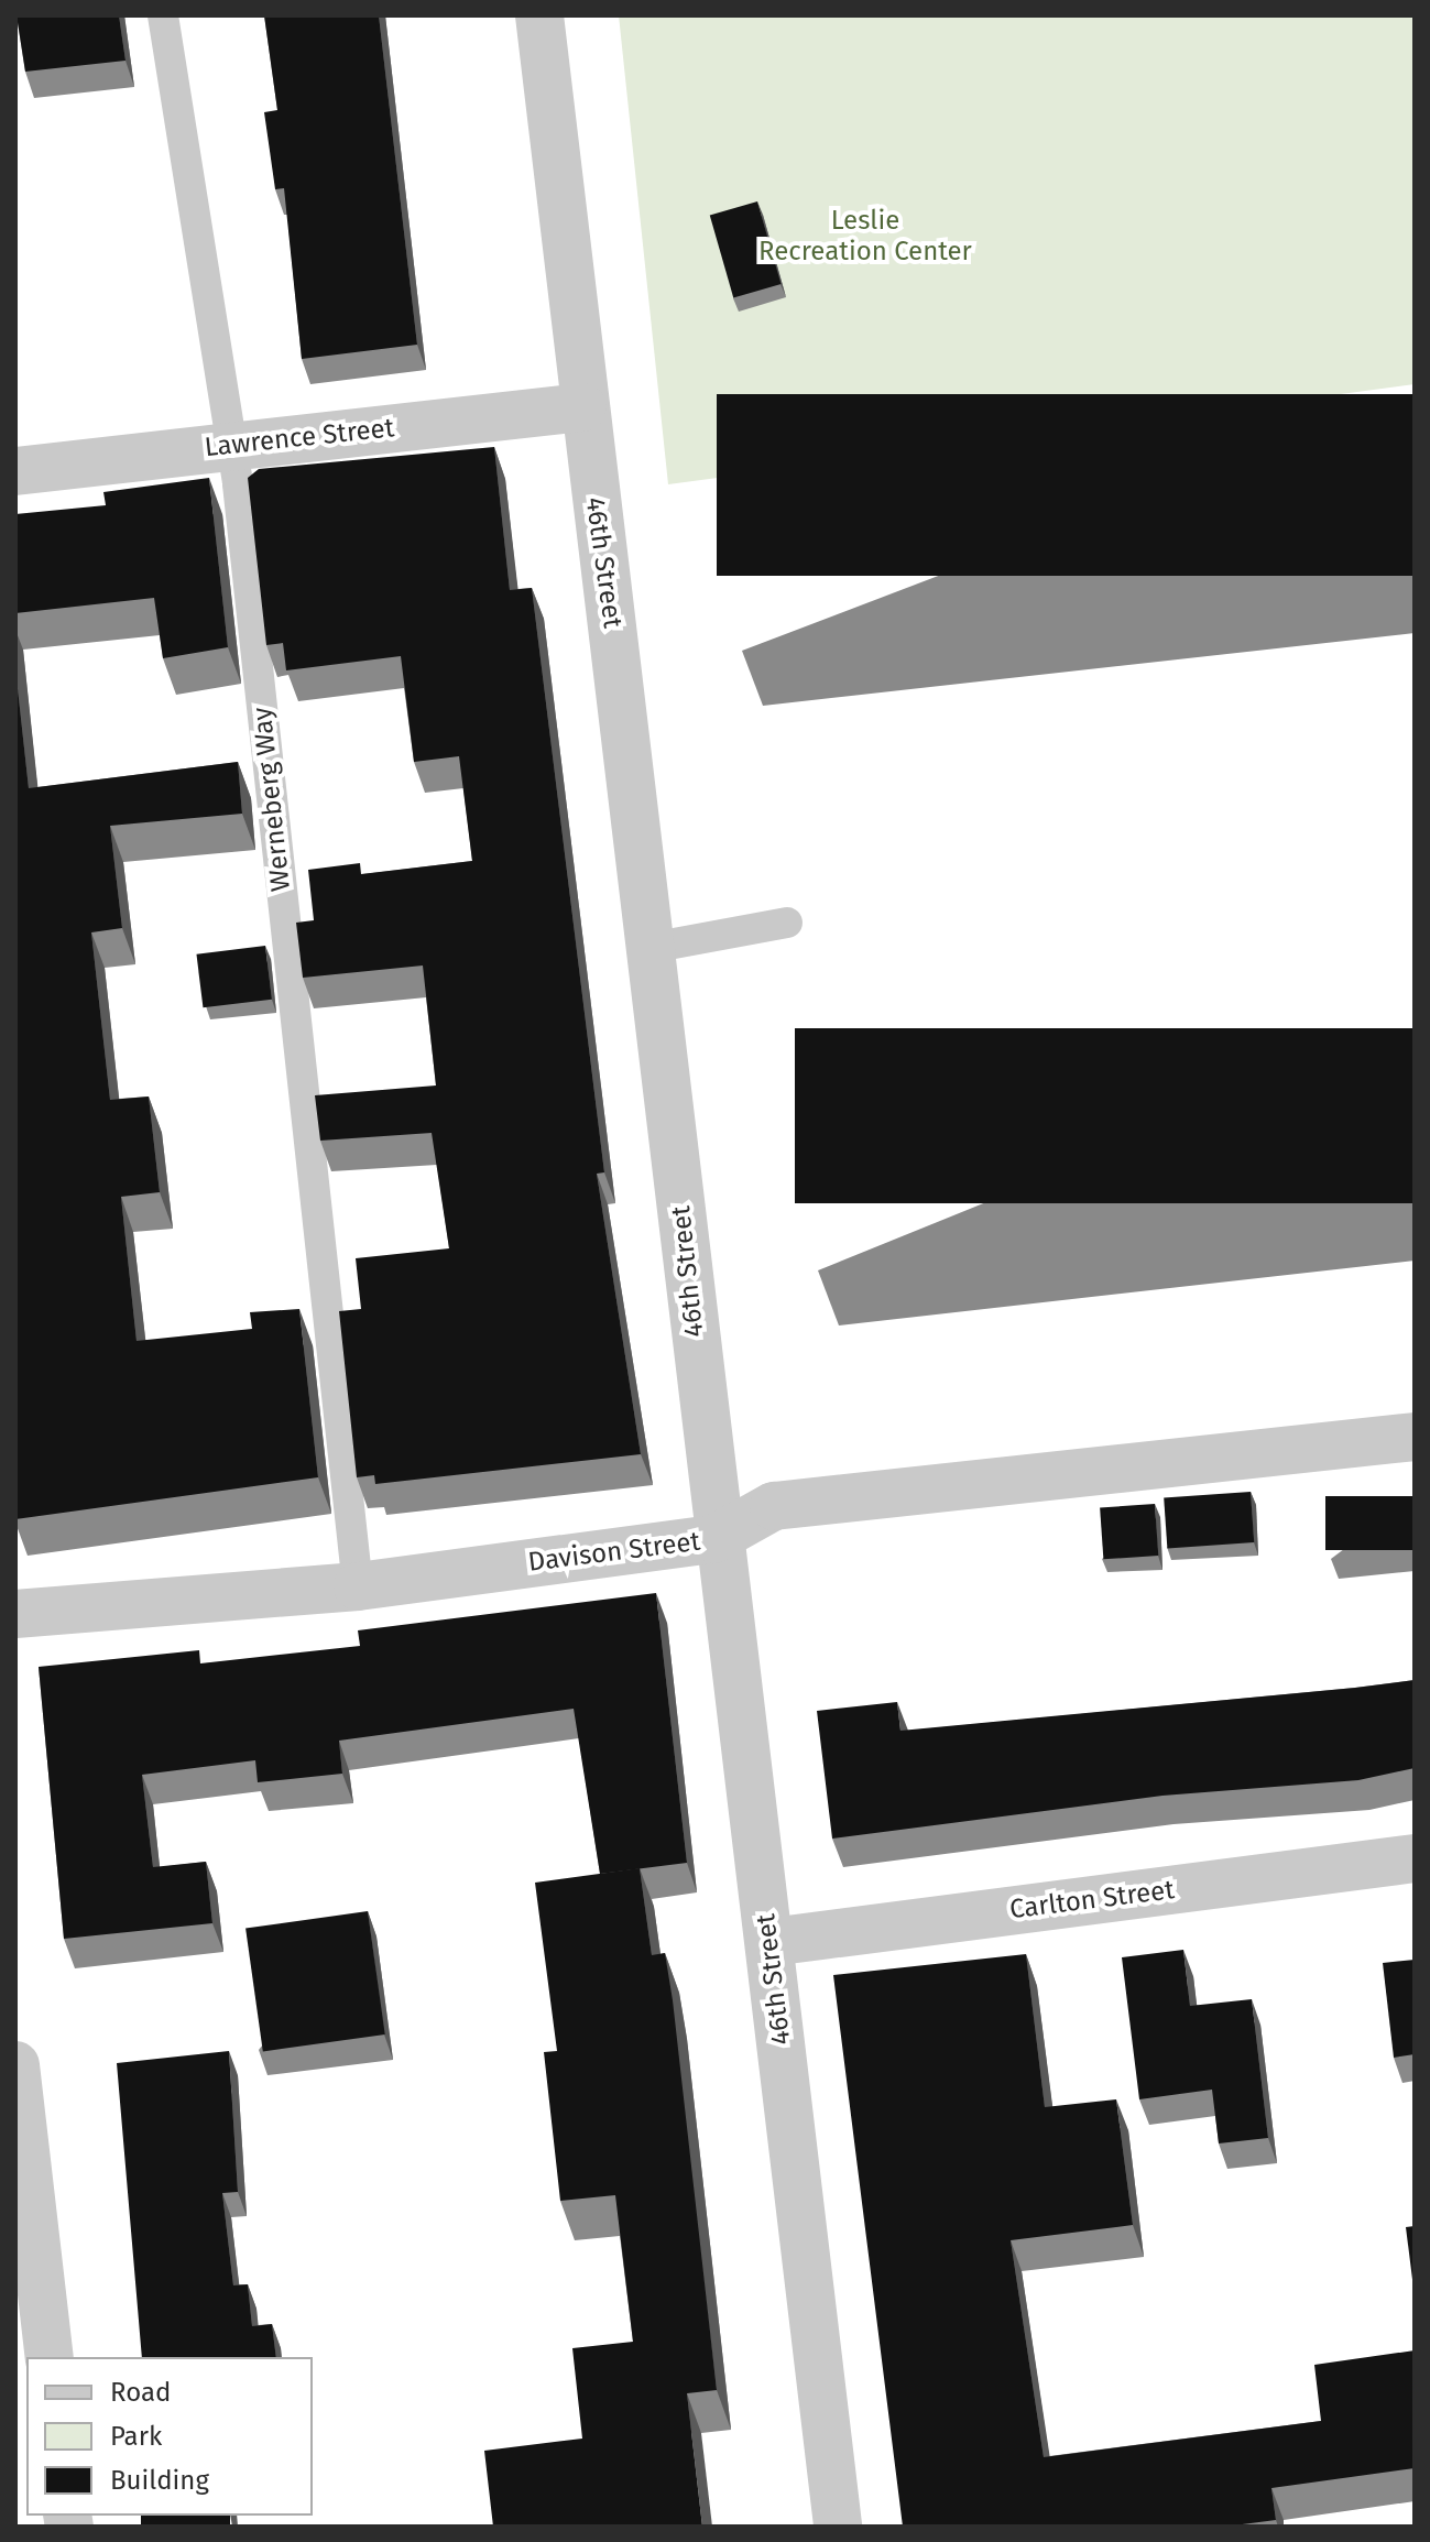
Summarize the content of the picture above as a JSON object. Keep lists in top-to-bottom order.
{
  "streets": {
    "street": [
      "Lawrence Street",
      "46th Street",
      "Davison Street",
      "Carlton Street"
    ],
    "lane": ["Werneberg Way"]
  },
  "crossings": [
    ["Lawrence Street", "46th Street"],
    ["Lawrence Street", "Werneberg Way"],
    ["46th Street", "Davison Street"],
    ["46th Street", "Carlton Street"],
    ["Werneberg Way", "Davison Street"]
  ],
  "parks": ["Leslie Recreation Center"],
  "legend": ["Road", "Park", "Building"]
}
